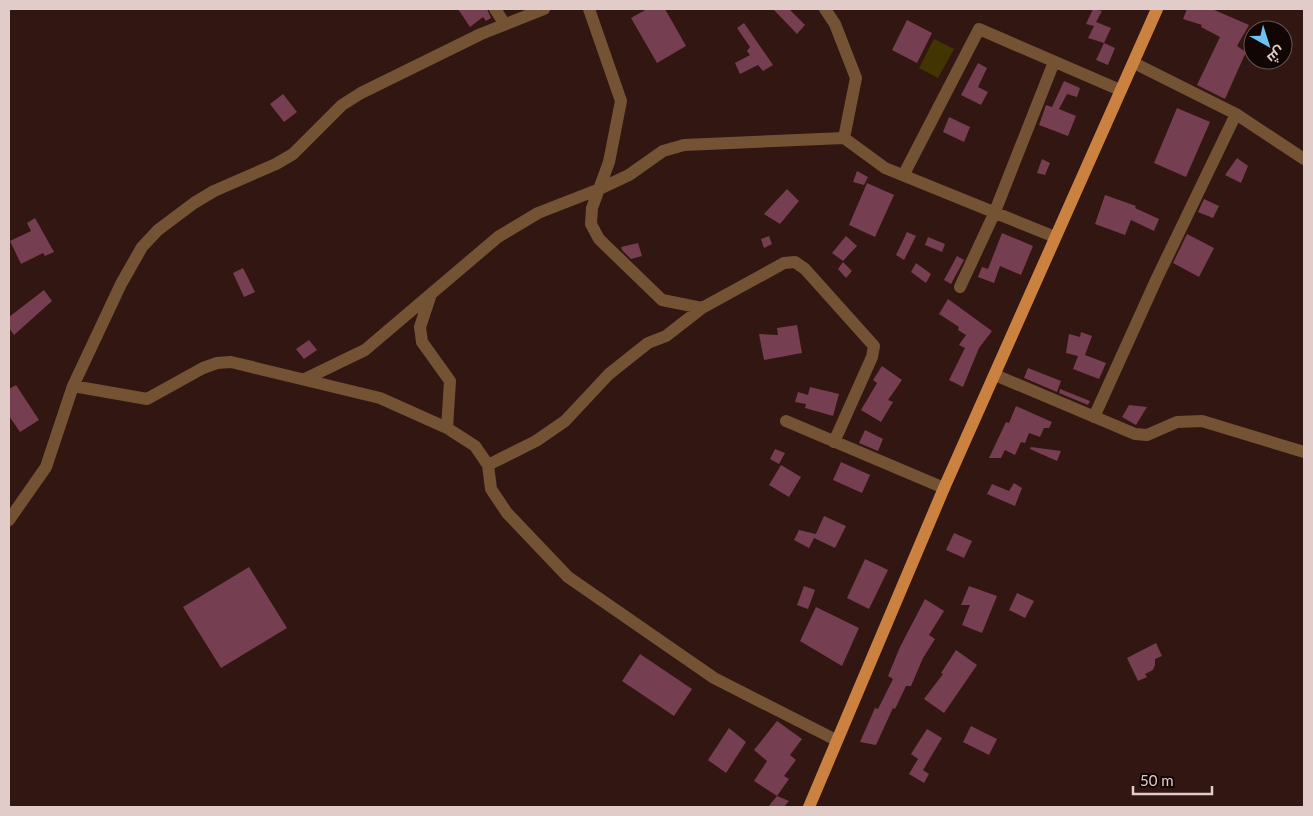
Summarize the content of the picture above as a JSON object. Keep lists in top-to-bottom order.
{
  "scale_bar": "50 m",
  "north": "bottom right"
}
